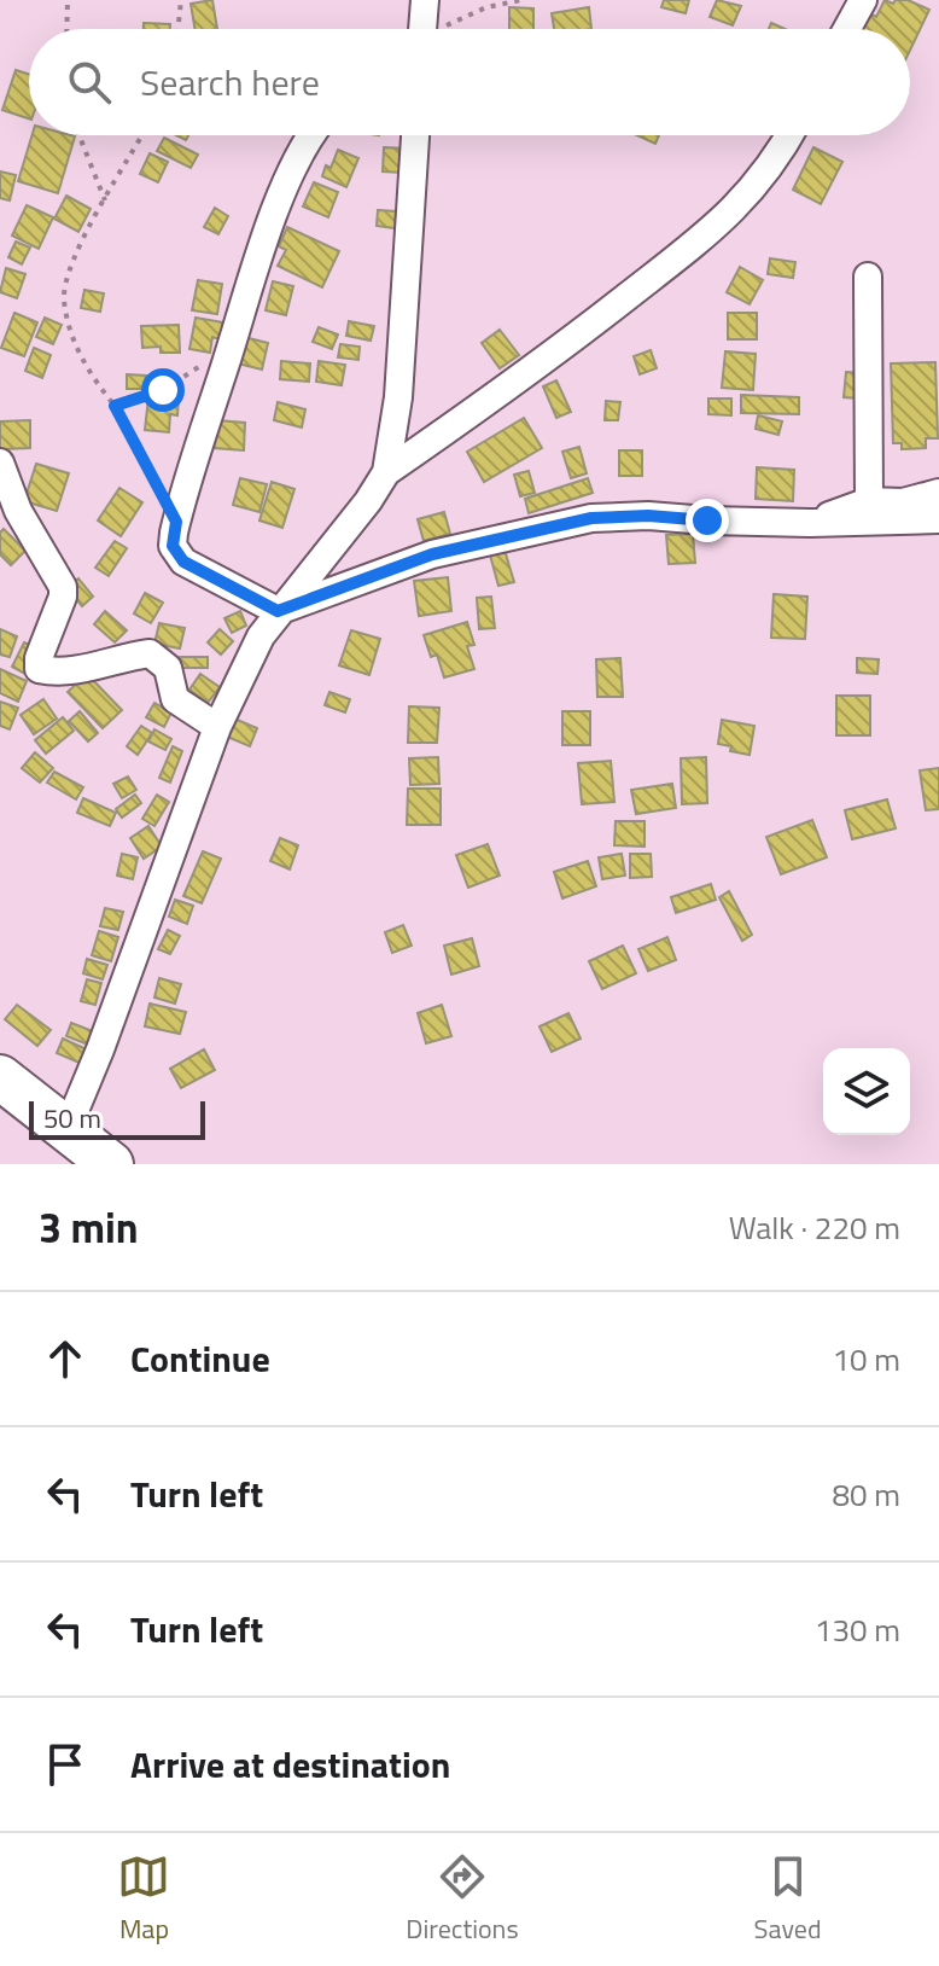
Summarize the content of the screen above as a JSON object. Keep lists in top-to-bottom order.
{
  "scale_bar": "50 m",
  "page": {
    "search": "Search here",
    "scale": "50 m",
    "heading": ["3 min", "Walk · 220 m"],
    "list": [
      ["Continue", "10 m"],
      ["Turn left", "80 m"],
      ["Turn left", "130 m"],
      "Arrive at destination"
    ],
    "nav": ["Map", "Directions", "Saved"]
  }
}
